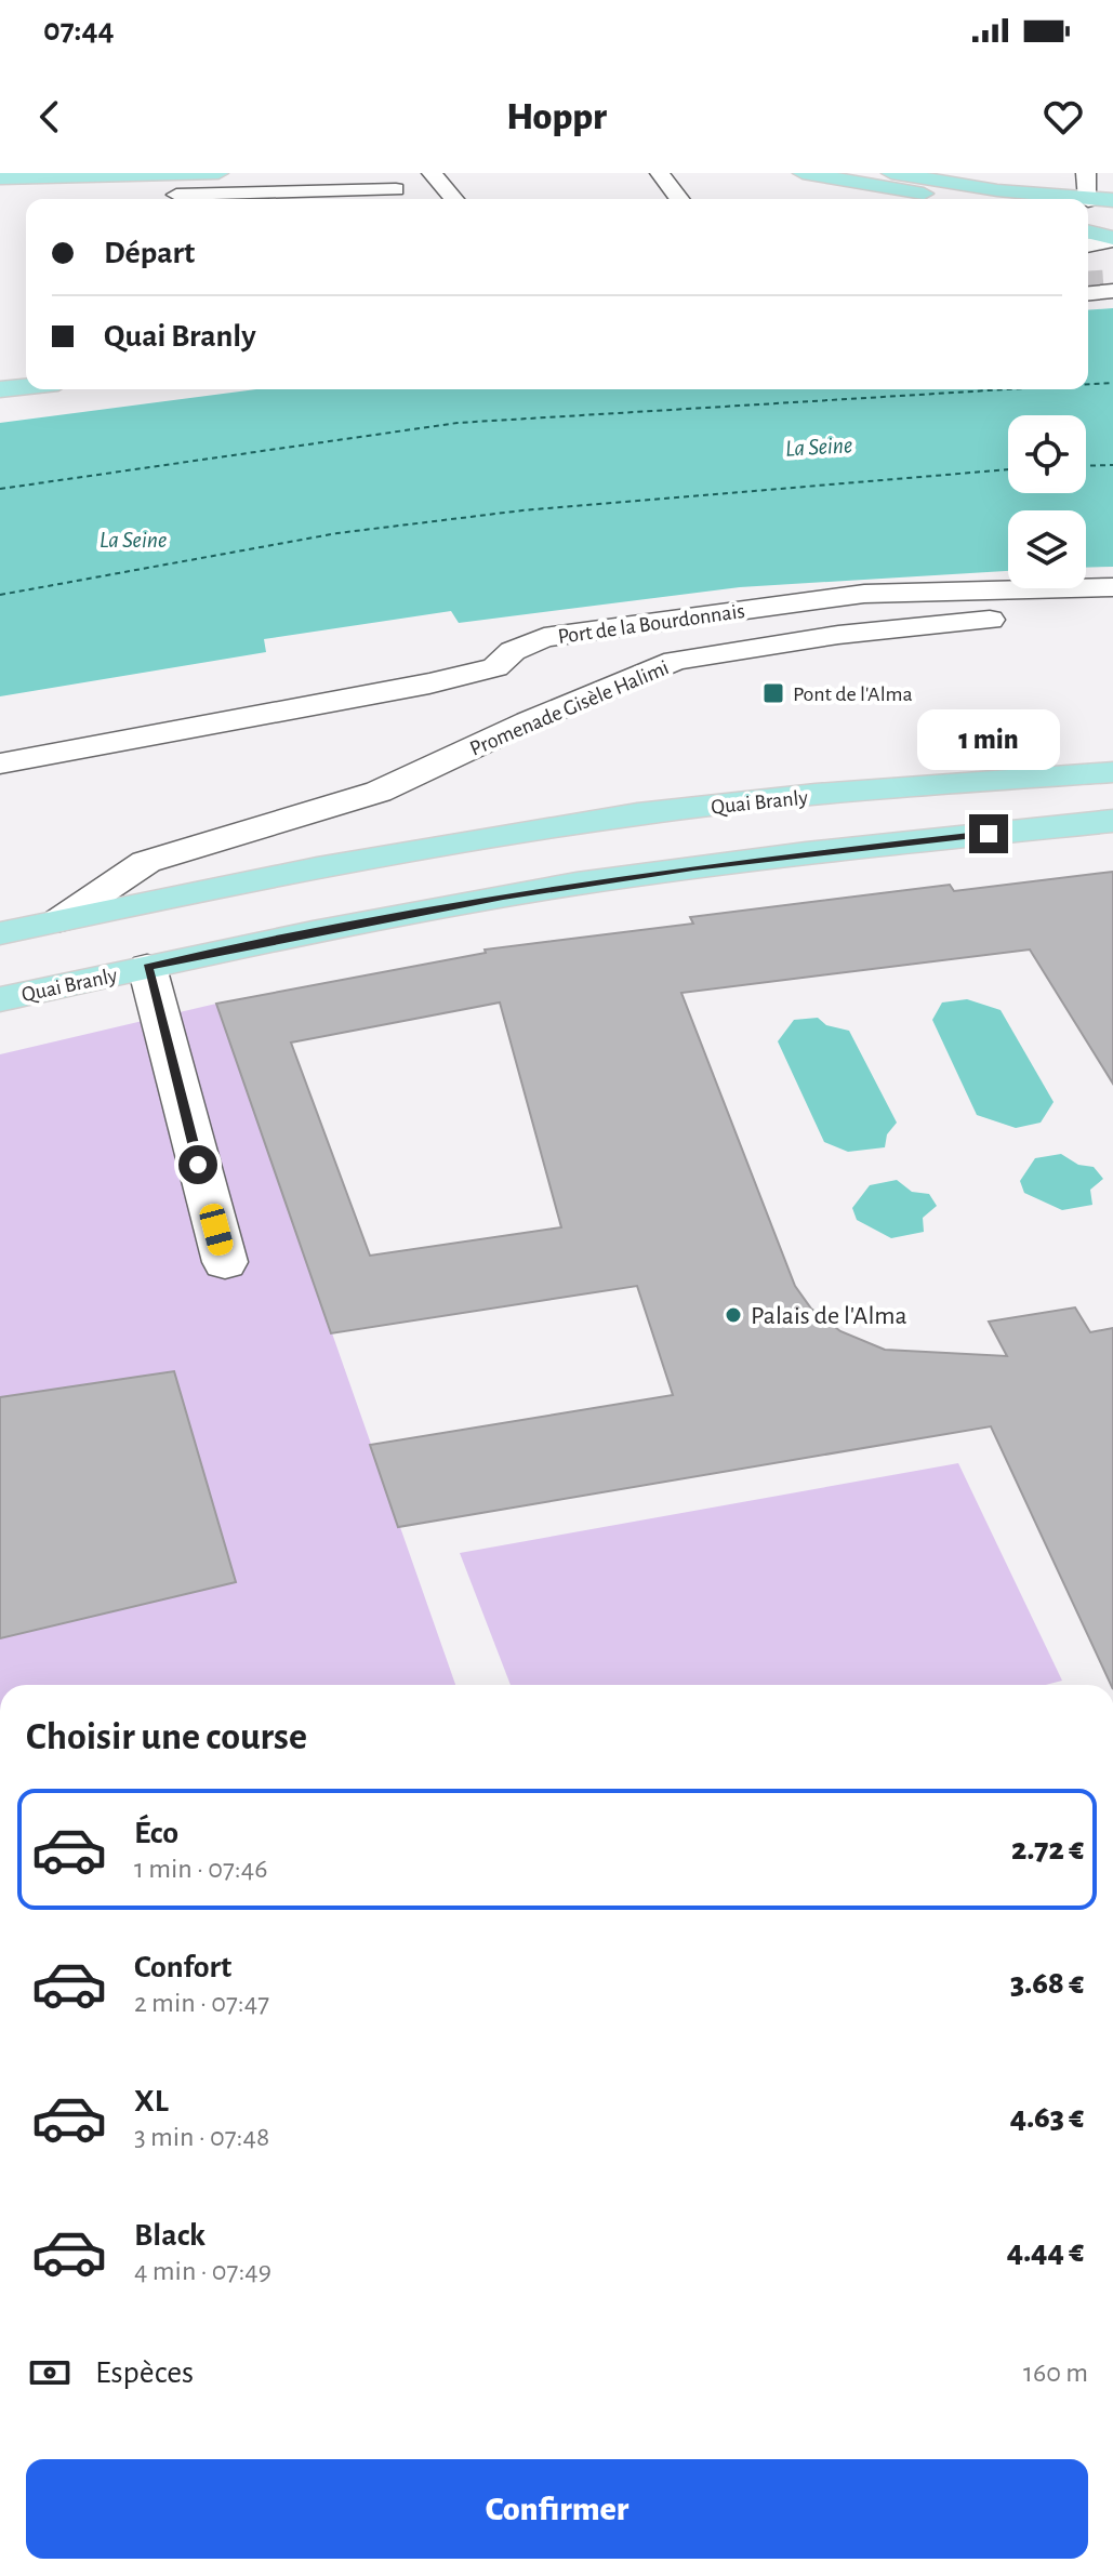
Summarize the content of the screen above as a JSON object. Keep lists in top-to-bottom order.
{
  "streets": {
    "main road": ["Quai Branly"],
    "street": ["Port de la Bourdonnais", "Promenade Gisèle Halimi"]
  },
  "crossings": [
    ["Promenade Gisèle Halimi", "Quai Branly"]
  ],
  "water": ["La Seine"],
  "places": {
    "transit": ["Pont de l'Alma"],
    "other": ["Palais de l'Alma"]
  },
  "page": {
    "status": "07:44",
    "header": "Hoppr",
    "banner": ["Départ", "Quai Branly"],
    "bubble": "1 min",
    "heading": "Choisir une course",
    "list": [
      {
        "name": "Éco",
        "note": "1 min · 07:46",
        "value": "2.72 €"
      },
      {
        "name": "Confort",
        "note": "2 min · 07:47",
        "value": "3.68 €"
      },
      {
        "name": "XL",
        "note": "3 min · 07:48",
        "value": "4.63 €"
      },
      {
        "name": "Black",
        "note": "4 min · 07:49",
        "value": "4.44 €"
      }
    ],
    "pay": ["Espèces", "160 m"],
    "buttons": "Confirmer"
  }
}
